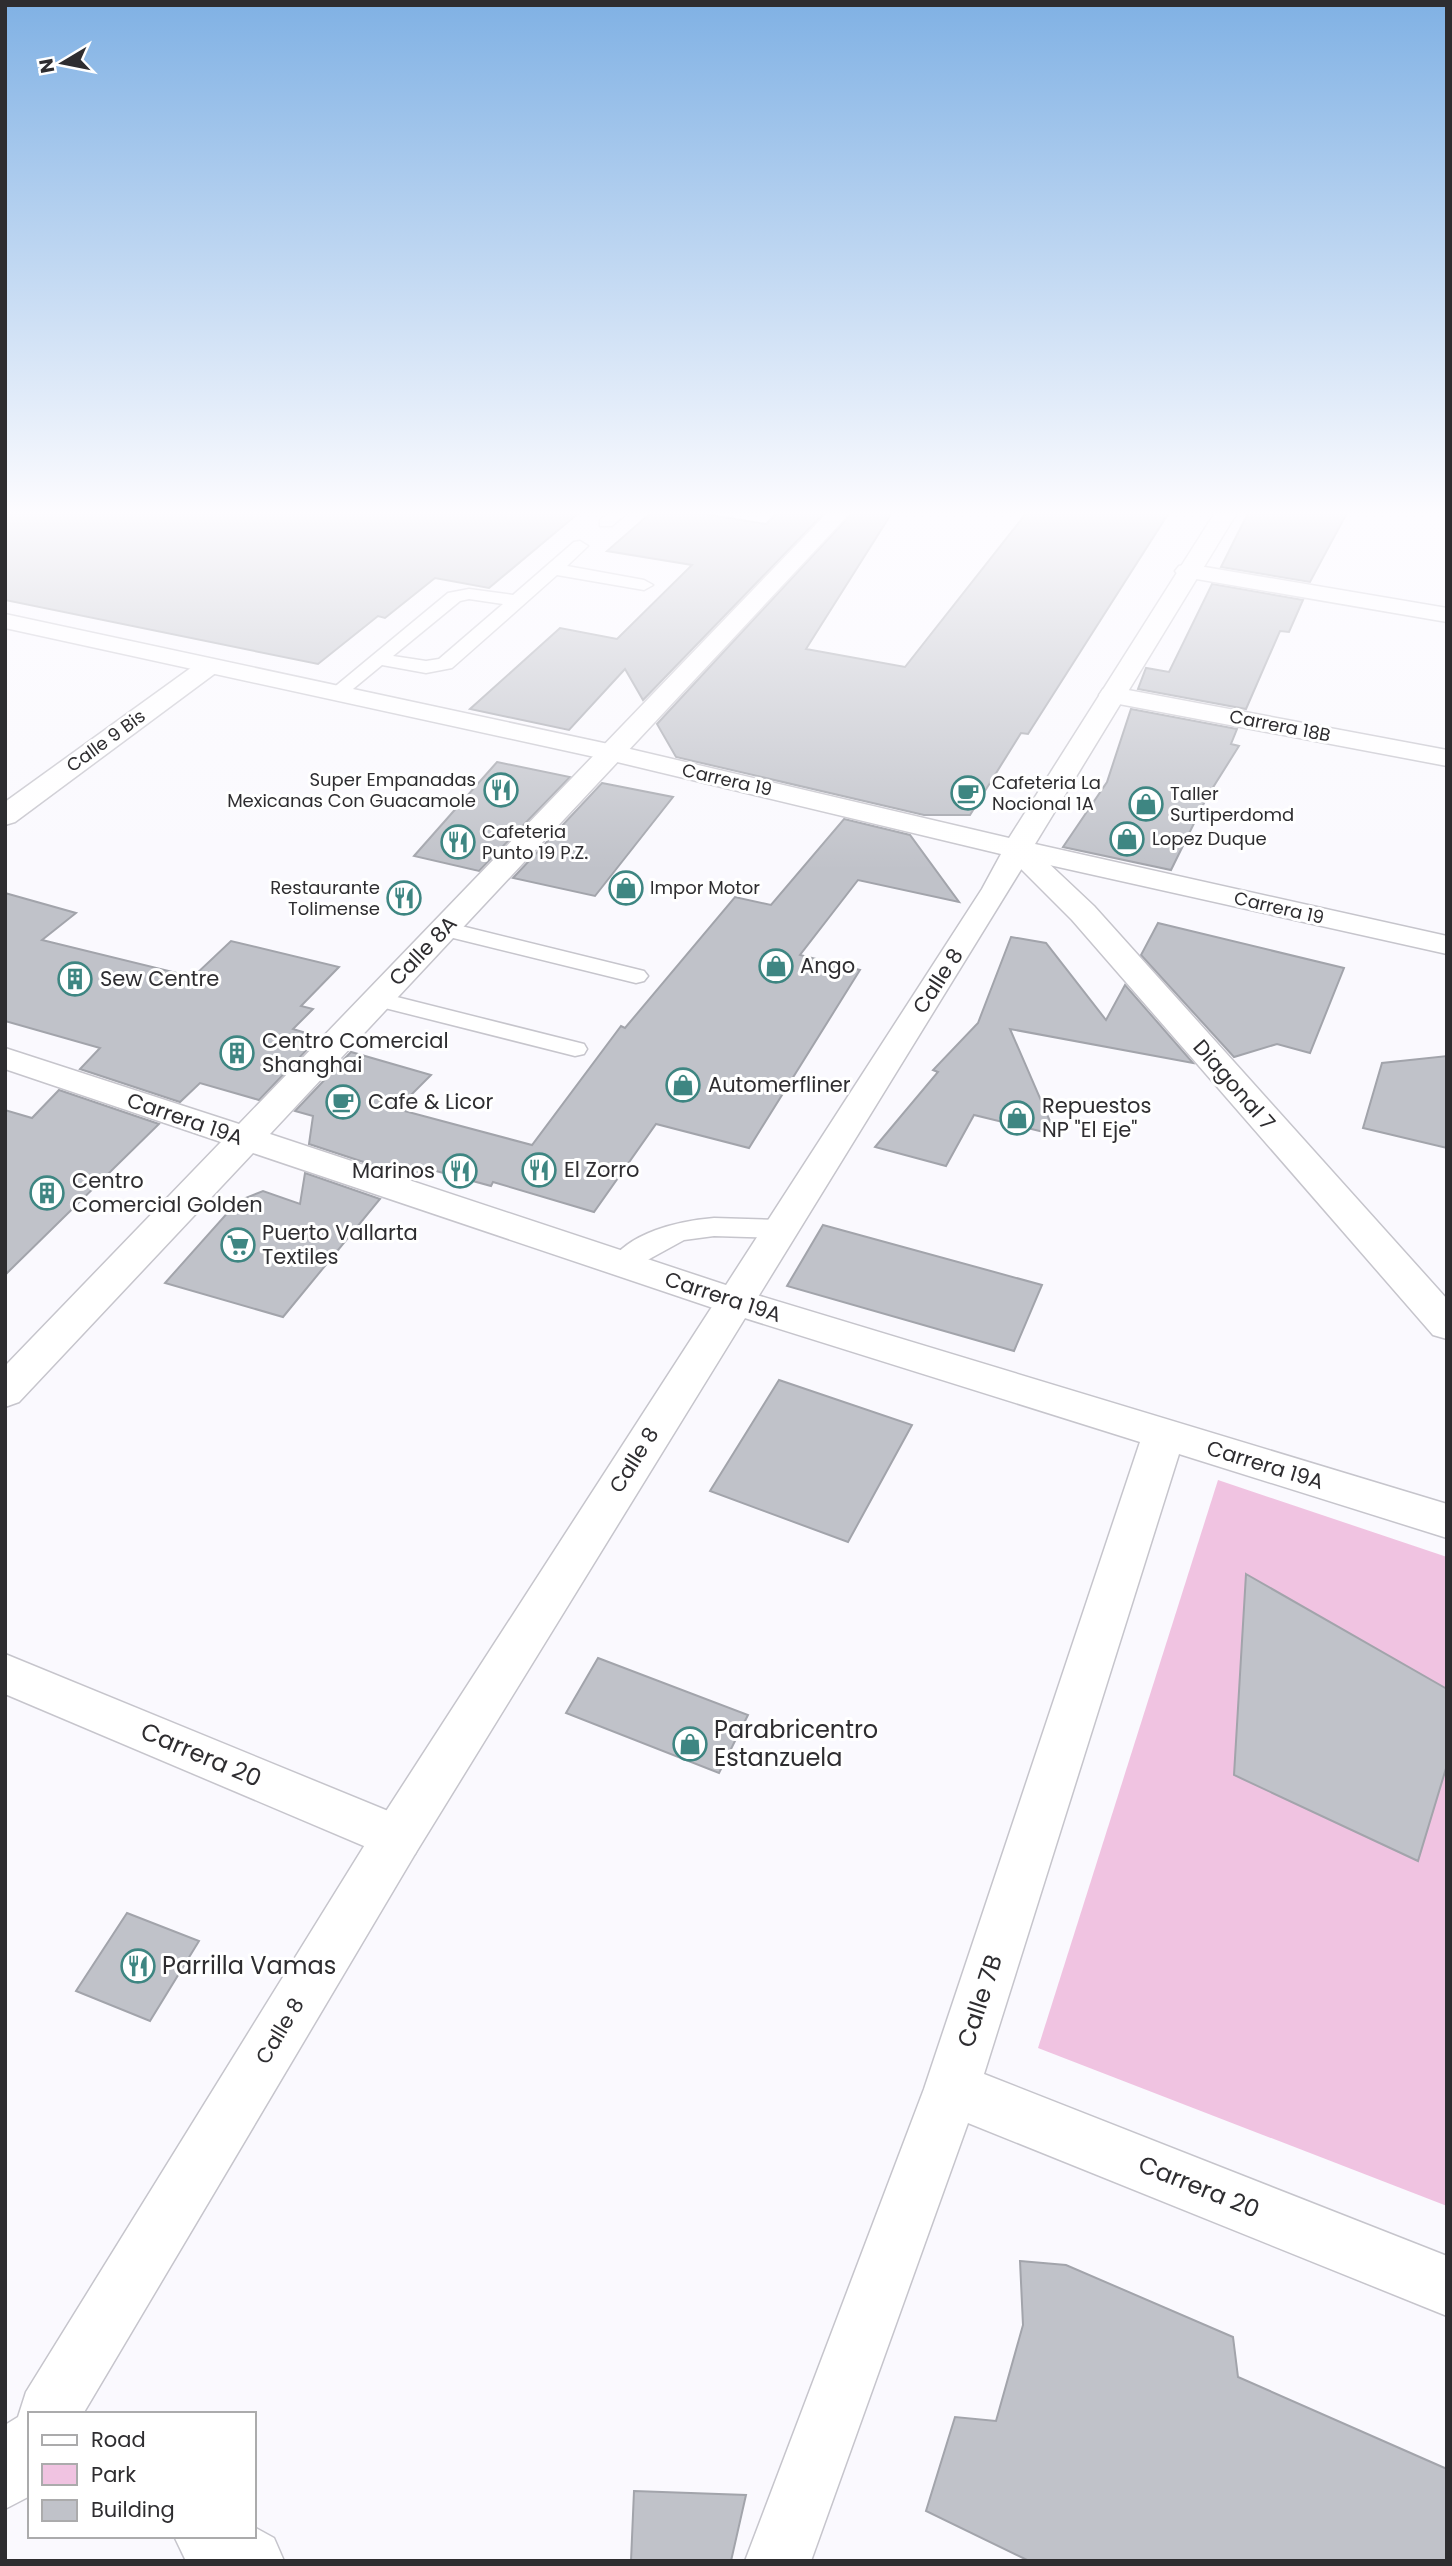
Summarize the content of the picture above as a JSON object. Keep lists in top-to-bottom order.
{
  "streets": {
    "street": [
      "Carrera 18B",
      "Calle 9 Bis",
      "Carrera 19",
      "Calle 8A",
      "Calle 8",
      "Diagonal 7",
      "Carrera 19A",
      "Carrera 20",
      "Calle 7B"
    ]
  },
  "crossings": [
    ["Carrera 18B", "Calle 8"],
    ["Calle 9 Bis", "Carrera 19"],
    ["Carrera 19", "Calle 8A"],
    ["Carrera 19", "Calle 8"],
    ["Carrera 19", "Diagonal 7"],
    ["Calle 8A", "Carrera 19A"],
    ["Calle 8", "Diagonal 7"],
    ["Calle 8", "Carrera 19A"],
    ["Calle 8", "Carrera 20"],
    ["Carrera 19A", "Calle 7B"],
    ["Carrera 20", "Calle 7B"]
  ],
  "places": {
    "restaurant": [
      "Super Empanadas Mexicanas Con Guacamole",
      "Cafeteria Punto 19 P.Z.",
      "Restaurante Tolimense",
      "El Zorro",
      "Marinos",
      "Parrilla Vamas"
    ],
    "cafe": ["Cafeteria La Nocional 1A", "Cafe & Licor"],
    "shop": [
      "Taller Surtiperdomd",
      "Lopez Duque",
      "Impor Motor",
      "Ango",
      "Automerfliner",
      "Repuestos NP \"El Eje\"",
      "Parabricentro Estanzuela"
    ],
    "building": ["Sew Centre", "Centro Comercial Shanghai", "Centro Comercial Golden"],
    "supermarket": ["Puerto Vallarta Textiles"]
  },
  "legend": ["Road", "Park", "Building"],
  "north": "left"
}
